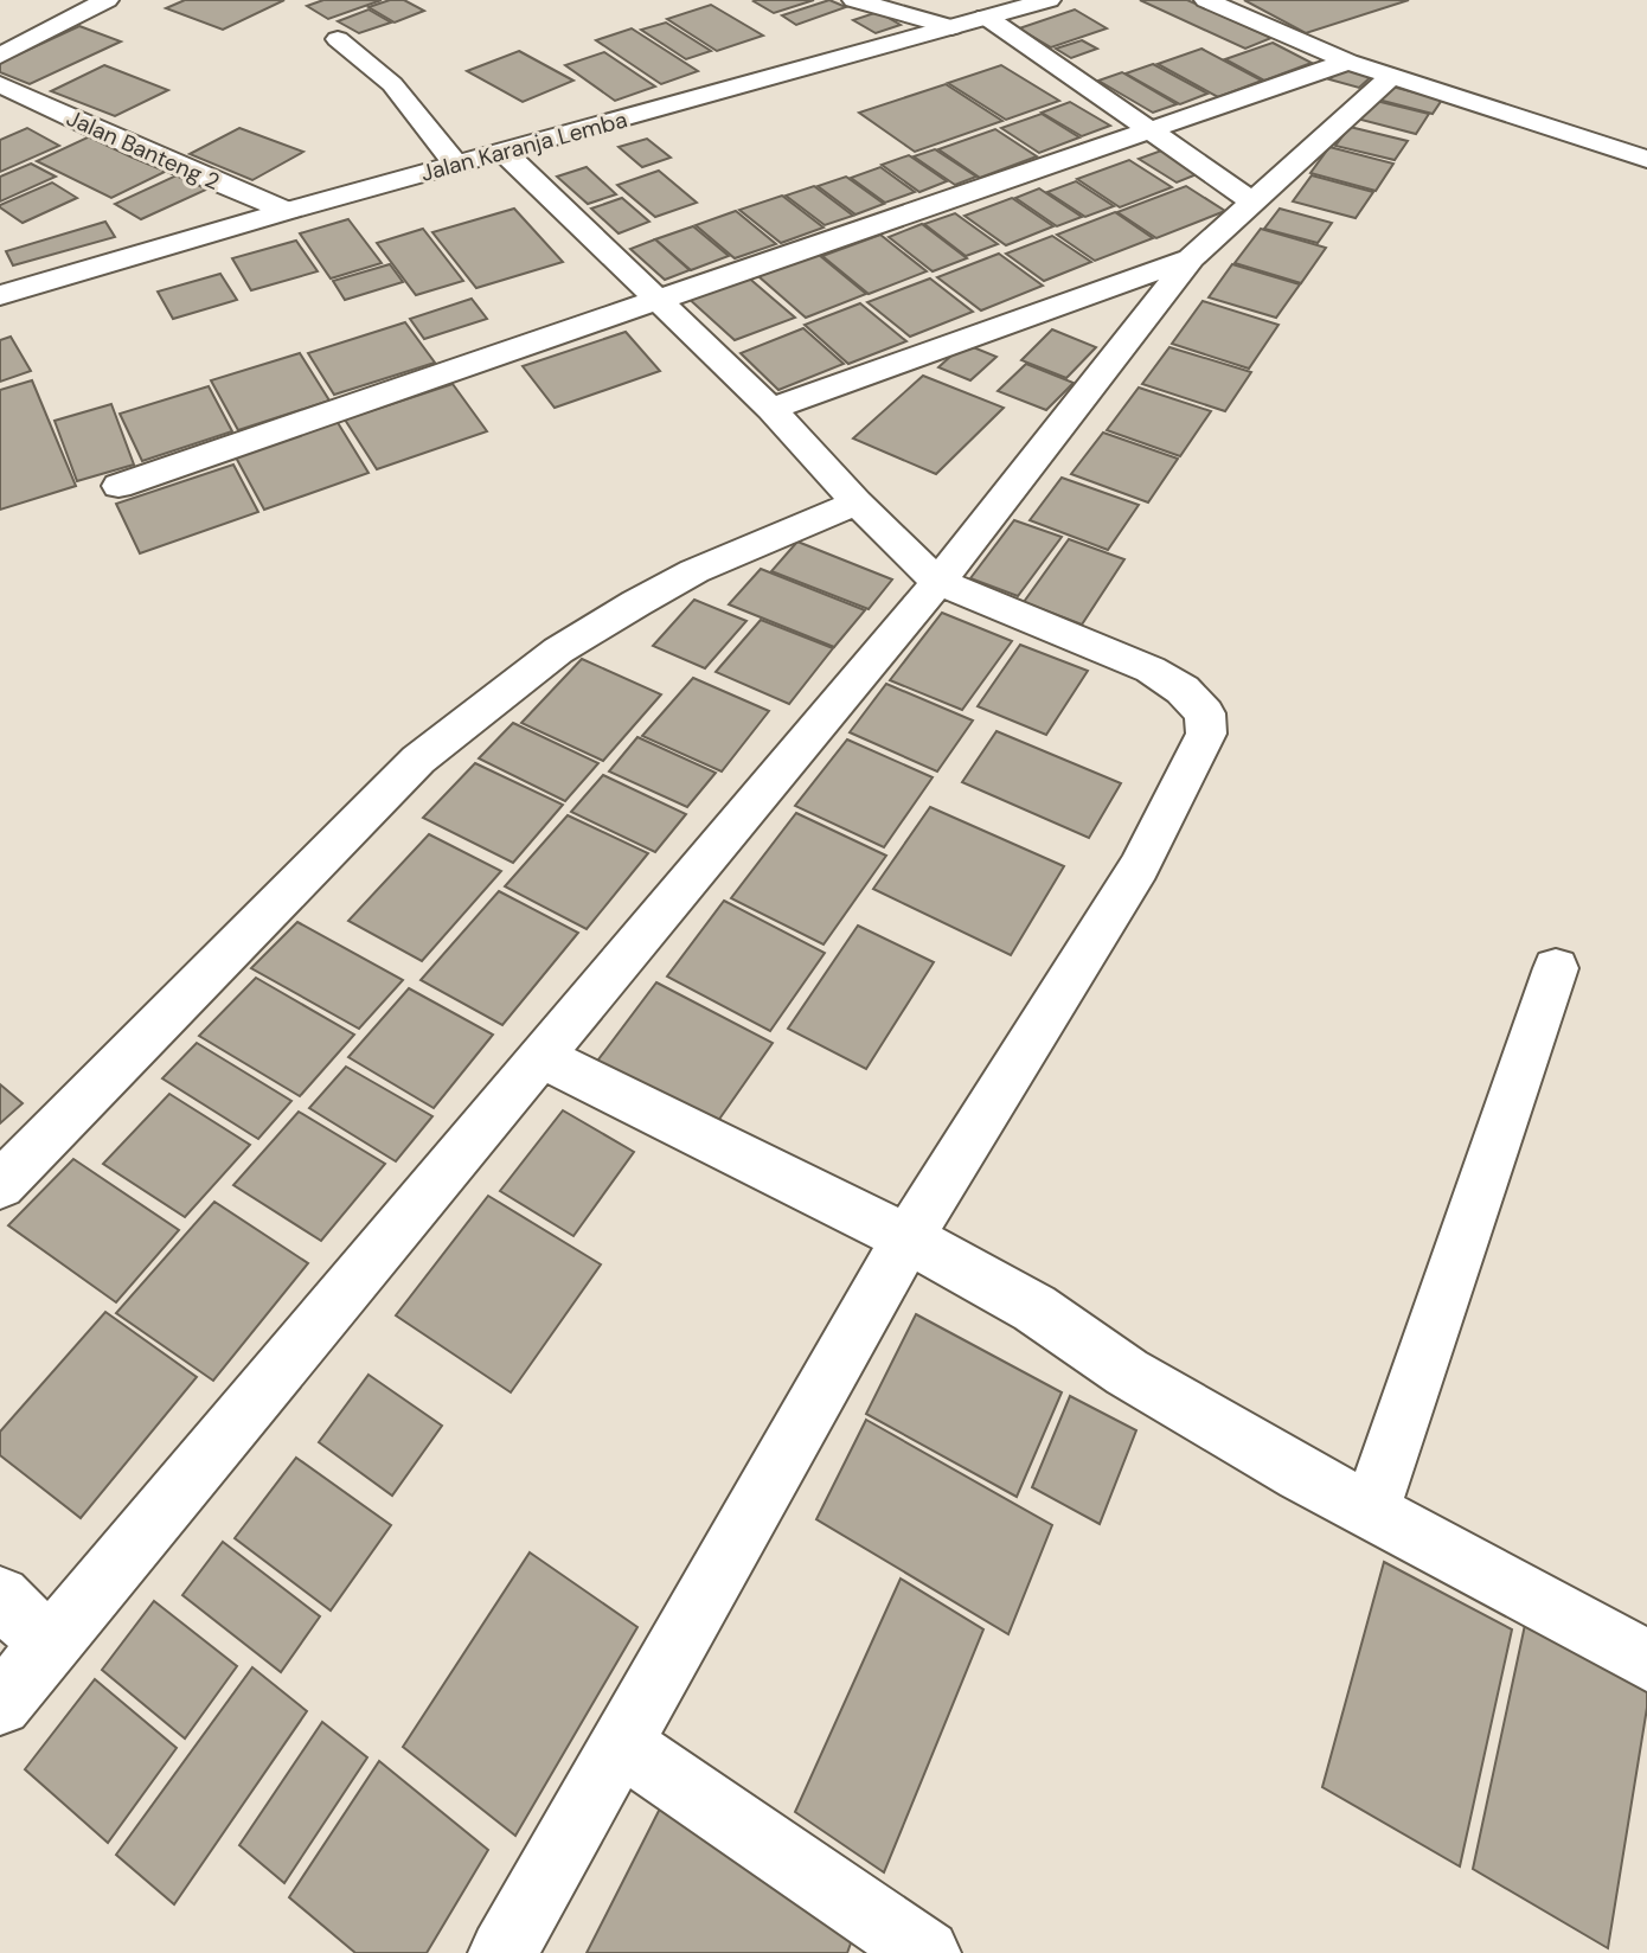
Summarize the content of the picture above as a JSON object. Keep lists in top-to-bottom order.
{
  "streets": {
    "street": ["Jalan Karanja Lemba", "Jalan Banteng 2"]
  },
  "crossings": [
    ["Jalan Karanja Lemba", "Jalan Banteng 2"]
  ]
}
